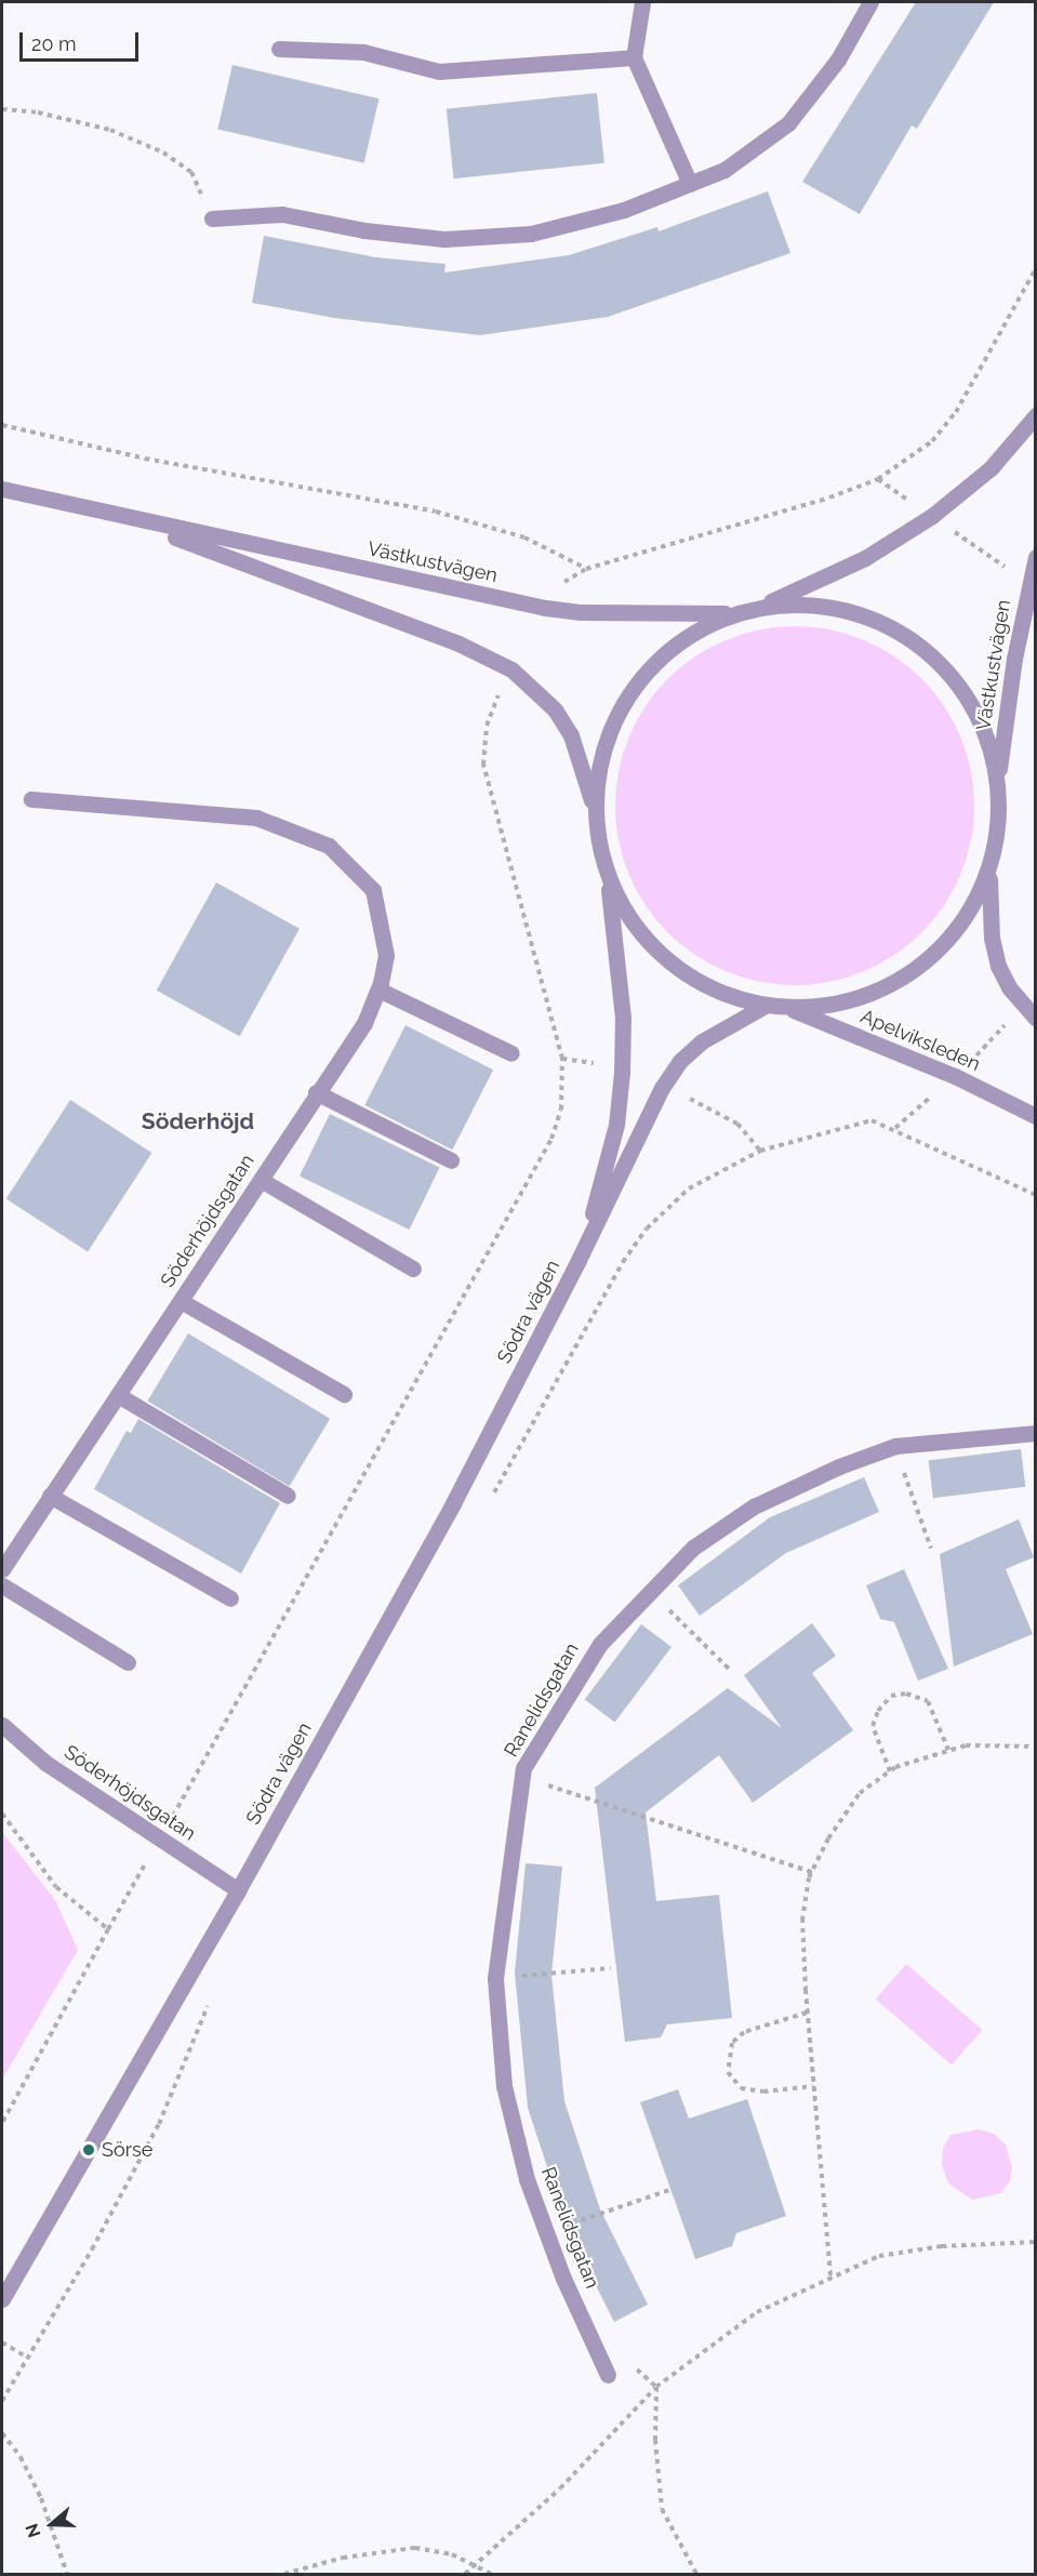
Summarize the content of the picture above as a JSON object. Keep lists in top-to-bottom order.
{
  "streets": {
    "street": [
      "Västkustvägen",
      "Apelviksleden",
      "Söderhöjdsgatan",
      "Södra vägen",
      "Ranelidsgatan"
    ]
  },
  "crossings": [
    ["Söderhöjdsgatan", "Södra vägen"]
  ],
  "districts": ["Söderhöjd"],
  "places": ["Sörse"],
  "scale_bar": "20 m",
  "north": "left"
}
